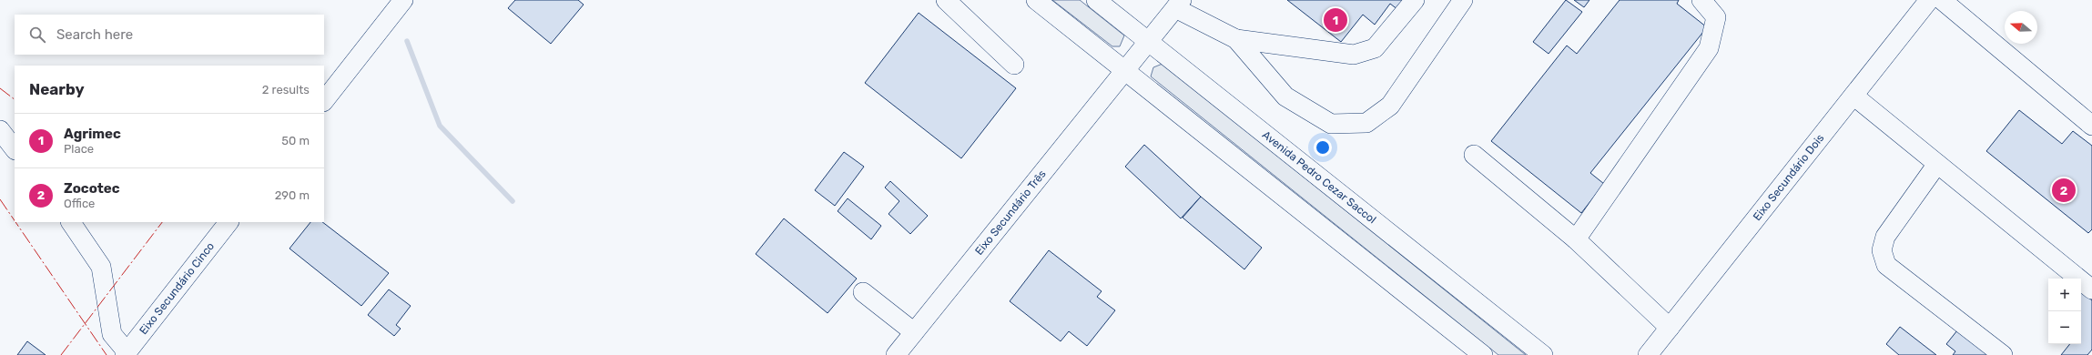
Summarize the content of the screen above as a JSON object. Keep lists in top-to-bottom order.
{
  "streets": {
    "street": [
      "Avenida Pedro Cezar Saccol",
      "Eixo Secundário Dois",
      "Eixo Secundário Três",
      "Eixo Secundário Cinco"
    ]
  },
  "crossings": [
    ["Avenida Pedro Cezar Saccol", "Eixo Secundário Três"]
  ],
  "north": "left",
  "page": {
    "pins": ["1", "2"],
    "search": "Search here",
    "heading": ["Nearby", "2 results"],
    "list": [
      {
        "mark": "1",
        "name": "Agrimec",
        "note": "Place",
        "value": "50 m"
      },
      {
        "mark": "2",
        "name": "Zocotec",
        "note": "Office",
        "value": "290 m"
      }
    ],
    "map_buttons": ["+", "−"]
  }
}
